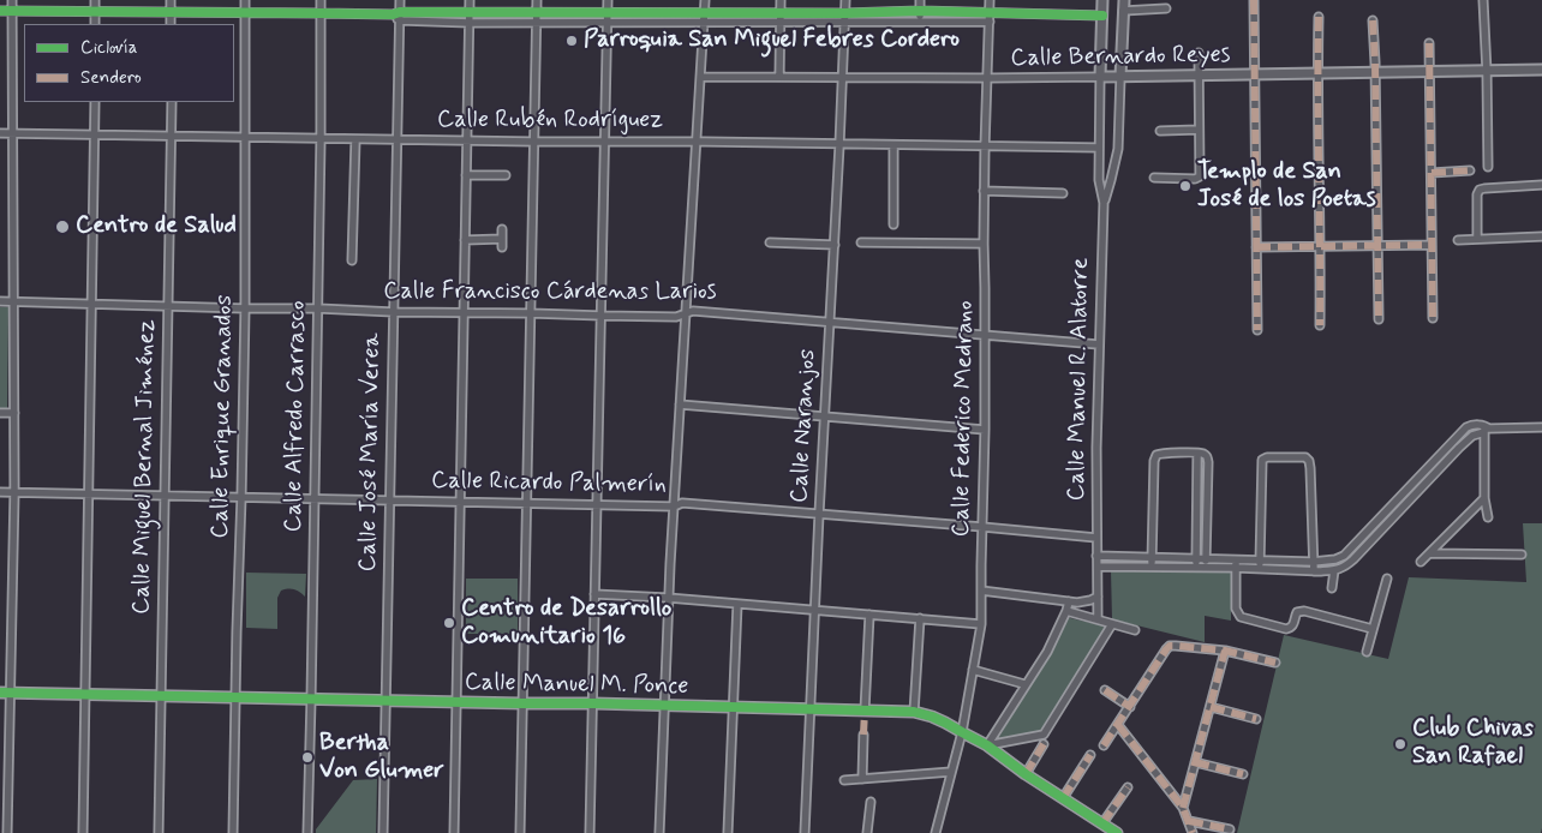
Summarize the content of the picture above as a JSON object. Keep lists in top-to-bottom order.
{
  "streets": {
    "street": [
      "Calle Bernardo Reyes",
      "Calle Rubén Rodríguez",
      "Calle Francisco Cárdenas Larios",
      "Calle Manuel R. Alatorre",
      "Calle Enrique Granados",
      "Calle Alfredo Carrasco",
      "Calle Federico Medrano",
      "Calle Naranjos",
      "Calle José María Verea",
      "Calle Miguel Bernal Jiménez",
      "Calle Ricardo Palmerín",
      "Calle Manuel M. Ponce"
    ]
  },
  "crossings": [
    ["Calle Bernardo Reyes", "Calle Manuel R. Alatorre"],
    ["Calle Bernardo Reyes", "Calle Federico Medrano"],
    ["Calle Bernardo Reyes", "Calle Naranjos"],
    ["Calle Rubén Rodríguez", "Calle Manuel R. Alatorre"],
    ["Calle Rubén Rodríguez", "Calle Enrique Granados"],
    ["Calle Rubén Rodríguez", "Calle Alfredo Carrasco"],
    ["Calle Rubén Rodríguez", "Calle Federico Medrano"],
    ["Calle Rubén Rodríguez", "Calle Naranjos"],
    ["Calle Rubén Rodríguez", "Calle José María Verea"],
    ["Calle Rubén Rodríguez", "Calle Miguel Bernal Jiménez"],
    ["Calle Francisco Cárdenas Larios", "Calle Manuel R. Alatorre"],
    ["Calle Francisco Cárdenas Larios", "Calle Enrique Granados"],
    ["Calle Francisco Cárdenas Larios", "Calle Alfredo Carrasco"],
    ["Calle Francisco Cárdenas Larios", "Calle Federico Medrano"],
    ["Calle Francisco Cárdenas Larios", "Calle Naranjos"],
    ["Calle Francisco Cárdenas Larios", "Calle José María Verea"],
    ["Calle Francisco Cárdenas Larios", "Calle Miguel Bernal Jiménez"],
    ["Calle Manuel R. Alatorre", "Calle Ricardo Palmerín"],
    ["Calle Enrique Granados", "Calle Ricardo Palmerín"],
    ["Calle Enrique Granados", "Calle Manuel M. Ponce"],
    ["Calle Alfredo Carrasco", "Calle Ricardo Palmerín"],
    ["Calle Alfredo Carrasco", "Calle Manuel M. Ponce"],
    ["Calle Federico Medrano", "Calle Ricardo Palmerín"],
    ["Calle Federico Medrano", "Calle Manuel M. Ponce"],
    ["Calle Naranjos", "Calle Ricardo Palmerín"],
    ["Calle Naranjos", "Calle Manuel M. Ponce"],
    ["Calle José María Verea", "Calle Ricardo Palmerín"],
    ["Calle José María Verea", "Calle Manuel M. Ponce"],
    ["Calle Miguel Bernal Jiménez", "Calle Ricardo Palmerín"],
    ["Calle Miguel Bernal Jiménez", "Calle Manuel M. Ponce"]
  ],
  "places": [
    "Parroquia San Miguel Febres Cordero",
    "Templo de San José de los Poetas",
    "Centro de Salud",
    "Centro de Desarrollo Comunitario 16",
    "Club Chivas San Rafael",
    "Bertha Von Glumer"
  ],
  "legend": ["Ciclovía", "Sendero"]
}
